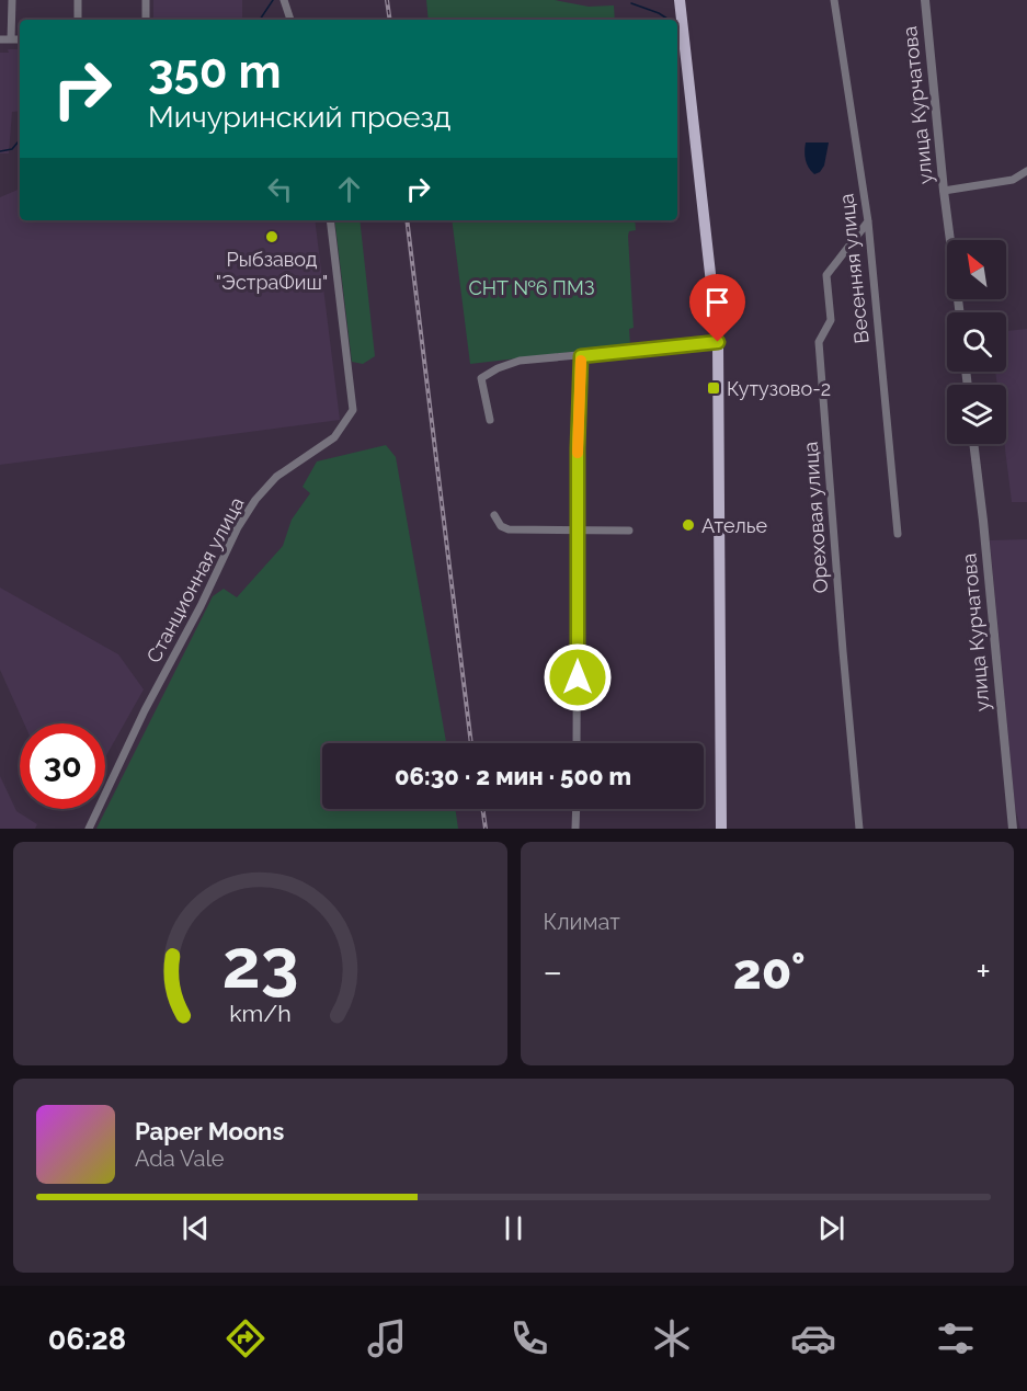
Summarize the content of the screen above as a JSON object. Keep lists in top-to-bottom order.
{
  "streets": {
    "street": [
      "улица Курчатова",
      "Весенняя улица",
      "Ореховая улица",
      "Станционная улица"
    ]
  },
  "crossings": [
    ["Весенняя улица", "Ореховая улица"]
  ],
  "parks": ["СНТ №6 ПМЗ"],
  "places": {
    "other": ["Рыбзавод \"ЭстраФиш\"", "Ателье"],
    "transit": ["Кутузово-2"]
  },
  "north": "top left",
  "page": {
    "turn": ["350 m", "Мичуринский проезд"],
    "limit": "30",
    "trip": "06:30 · 2 мин · 500 m",
    "tile": "Климат",
    "heat": ["−", "20°", "+"],
    "song": ["Paper Moons", "Ada Vale"],
    "tabs": "06:28",
    "gauge": ["23", "km/h"]
  }
}
